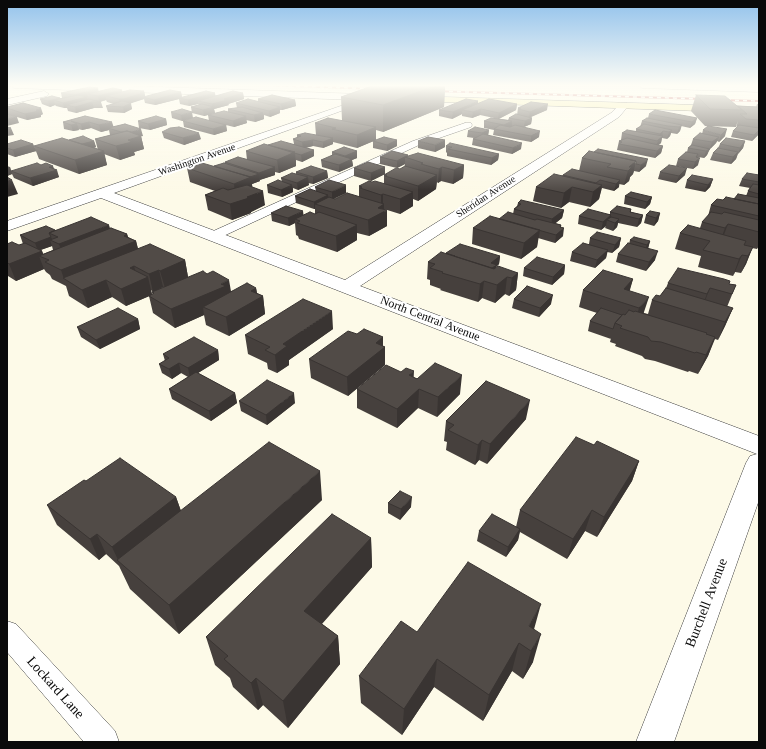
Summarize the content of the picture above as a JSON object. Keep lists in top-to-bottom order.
{
  "streets": {
    "street": [
      "Washington Avenue",
      "Sheridan Avenue",
      "North Central Avenue",
      "Burchell Avenue"
    ],
    "lane": ["Lockard Lane"]
  },
  "crossings": [
    ["Washington Avenue", "North Central Avenue"],
    ["Sheridan Avenue", "North Central Avenue"]
  ]
}
